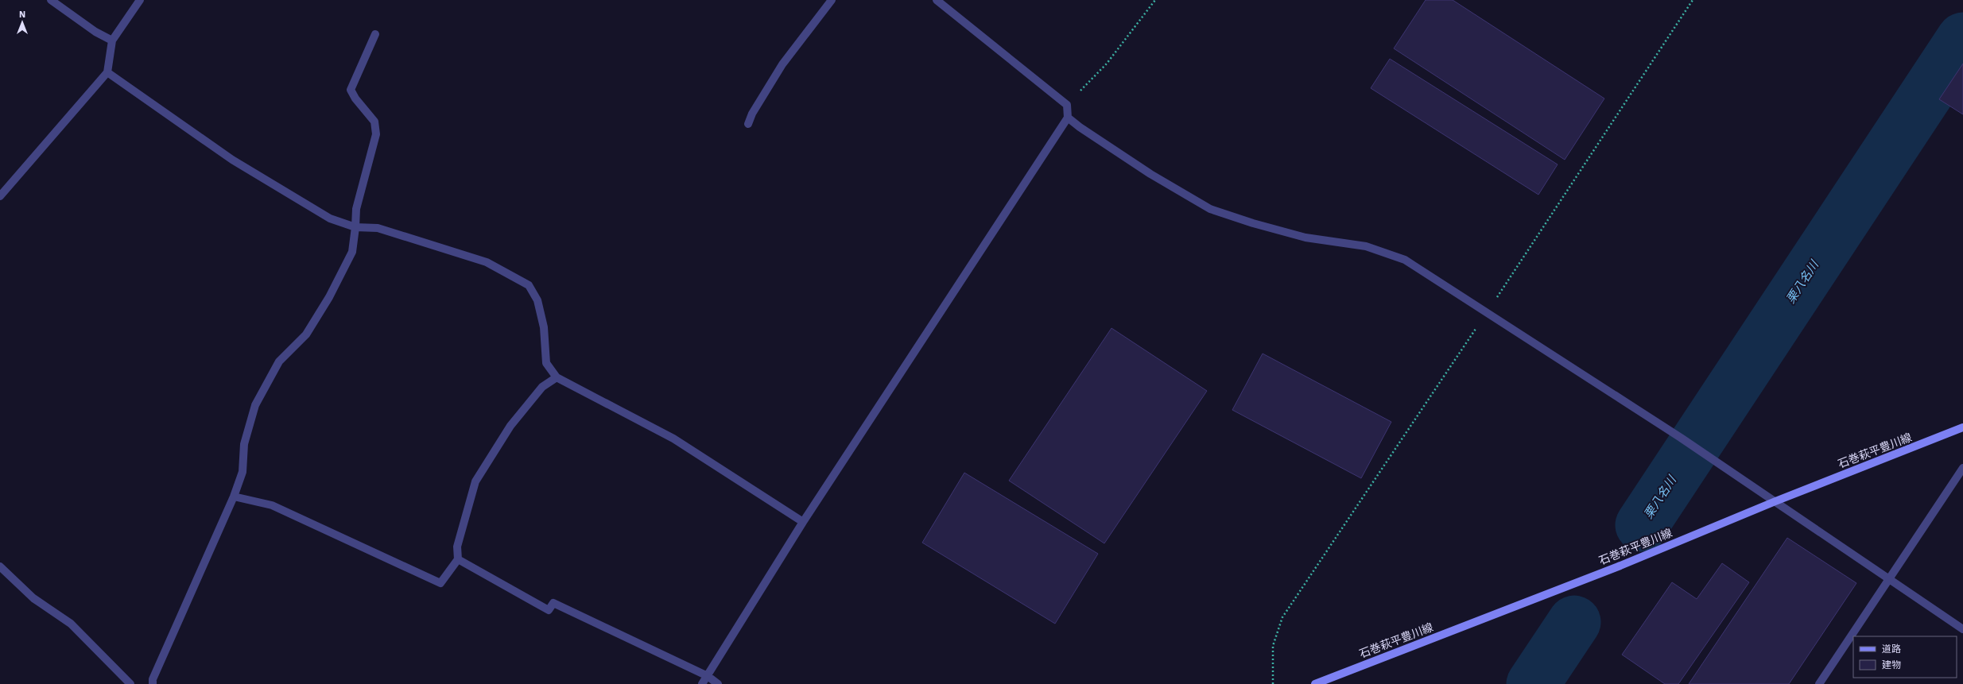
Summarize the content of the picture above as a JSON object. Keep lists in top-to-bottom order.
{
  "streets": {
    "main road": ["石巻萩平豊川線"]
  },
  "water": ["栗八名川"],
  "legend": ["道路", "建物"],
  "north": "top"
}
